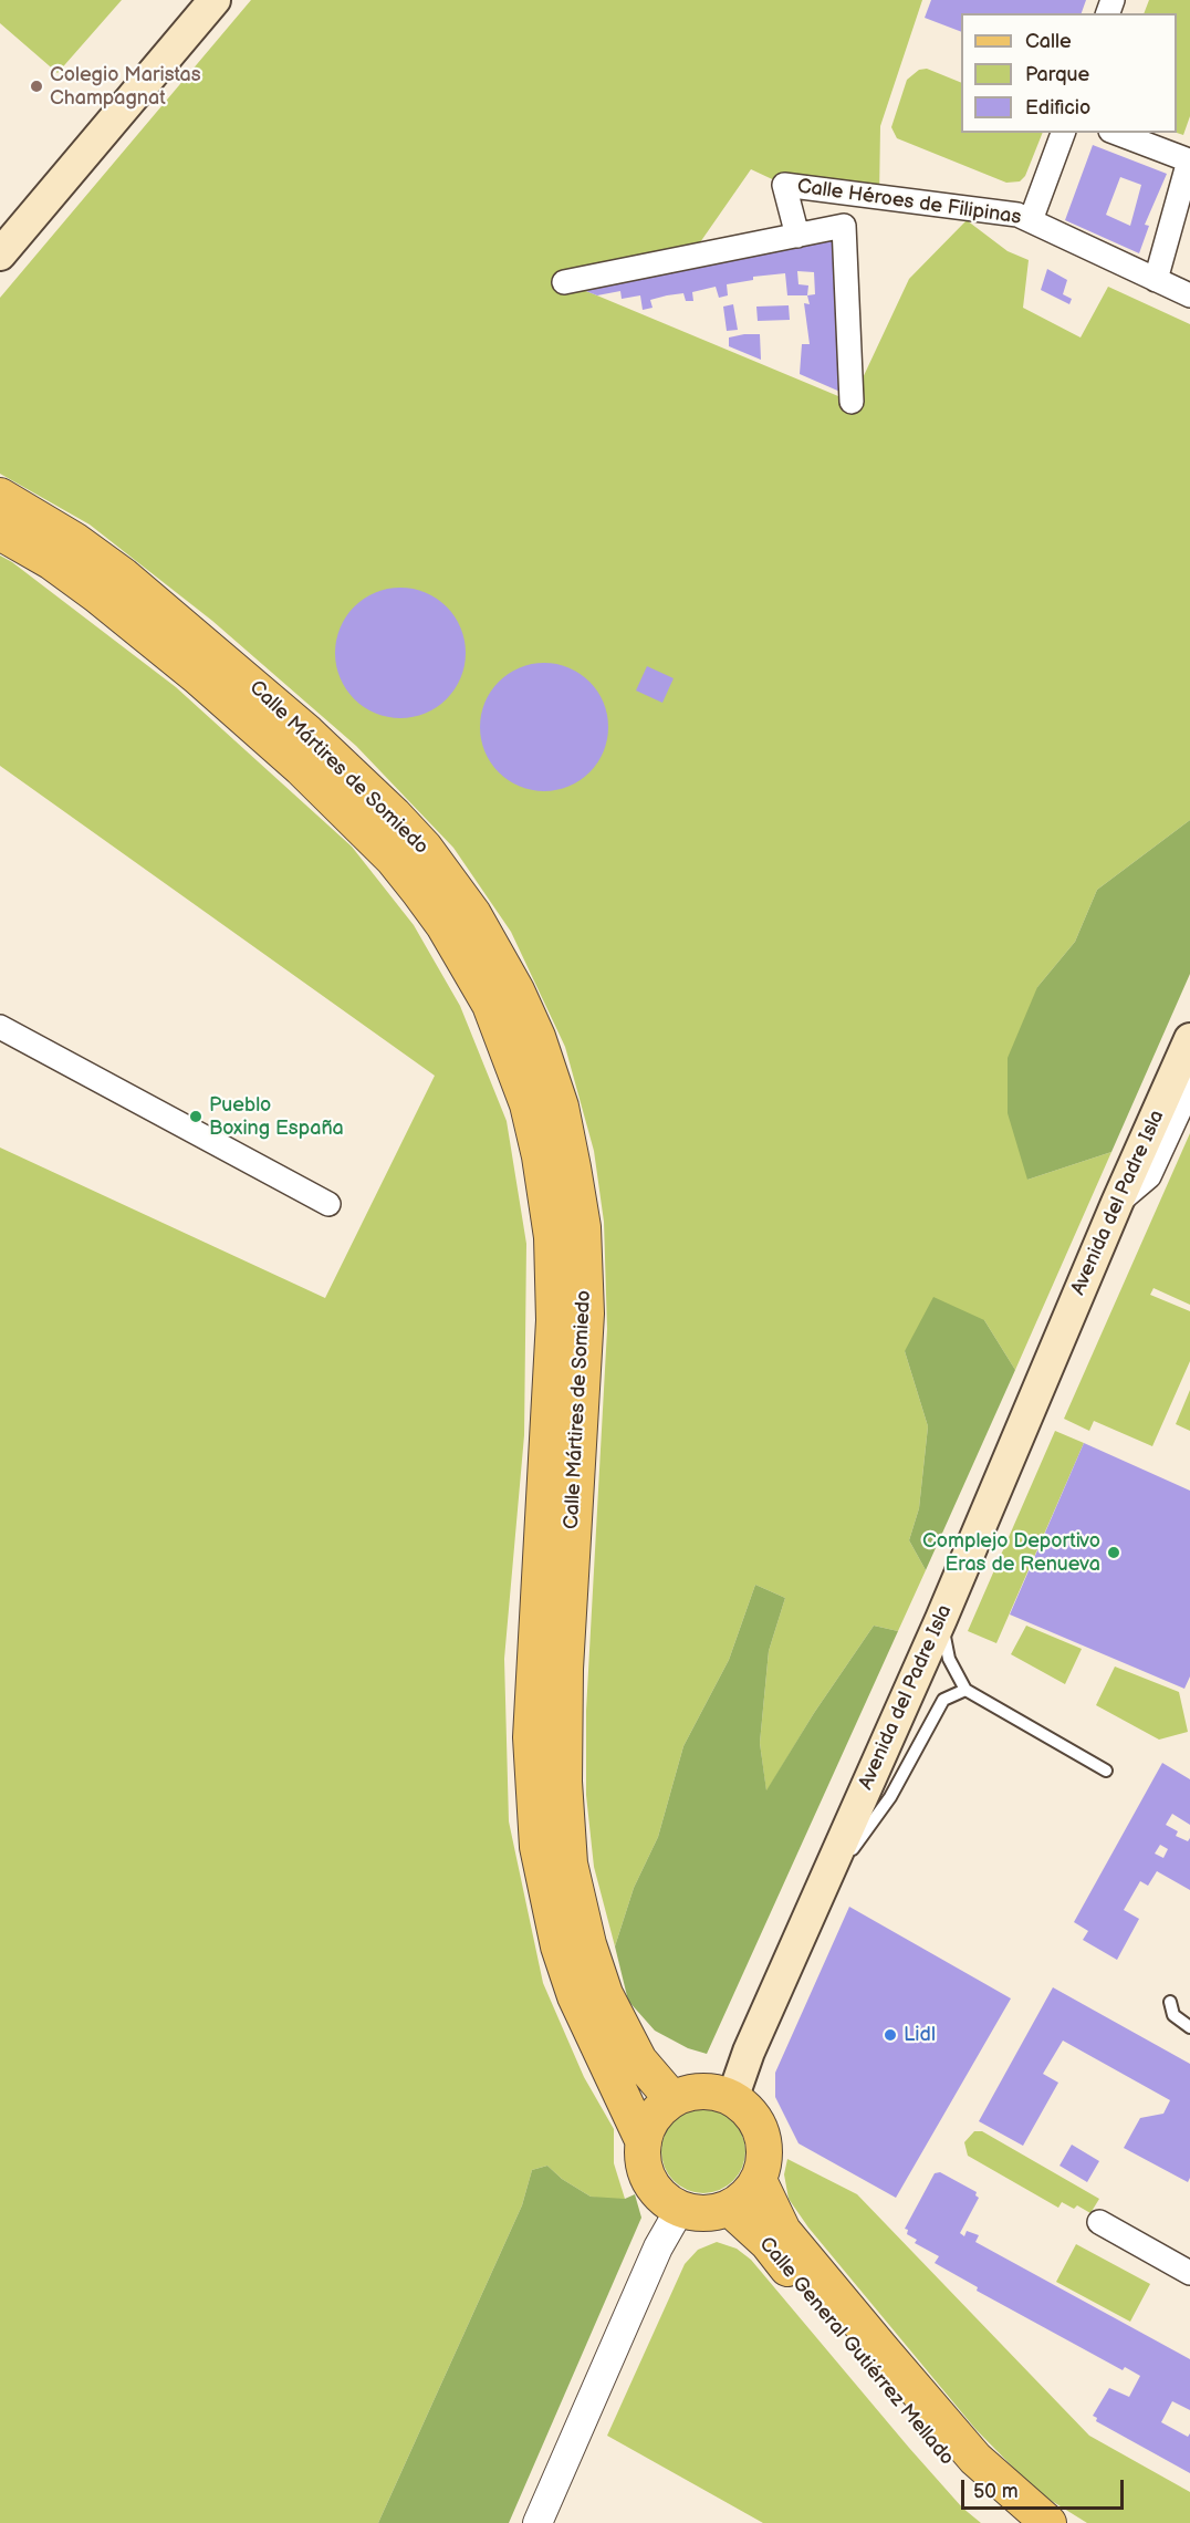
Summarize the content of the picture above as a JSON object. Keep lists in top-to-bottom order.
{
  "streets": {
    "main road": ["Calle Mártires de Somiedo", "Avenida del Padre Isla", "Calle General Gutiérrez Mellado"],
    "street": ["Calle Héroes de Filipinas"]
  },
  "crossings": [
    ["Calle Mártires de Somiedo", "Avenida del Padre Isla"],
    ["Calle Mártires de Somiedo", "Calle General Gutiérrez Mellado"],
    ["Avenida del Padre Isla", "Calle General Gutiérrez Mellado"]
  ],
  "places": [
    "Colegio Maristas Champagnat",
    "Pueblo Boxing España",
    "Complejo Deportivo Eras de Renueva",
    "Lidl"
  ],
  "legend": ["Calle", "Parque", "Edificio"],
  "scale_bar": "50 m"
}
